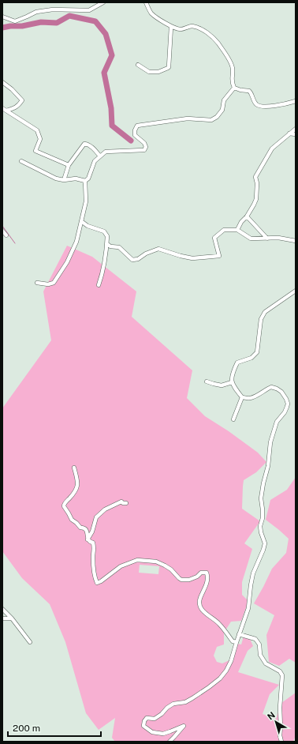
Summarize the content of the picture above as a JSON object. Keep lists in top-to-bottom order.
{
  "scale_bar": "200 m",
  "north": "top left"
}
